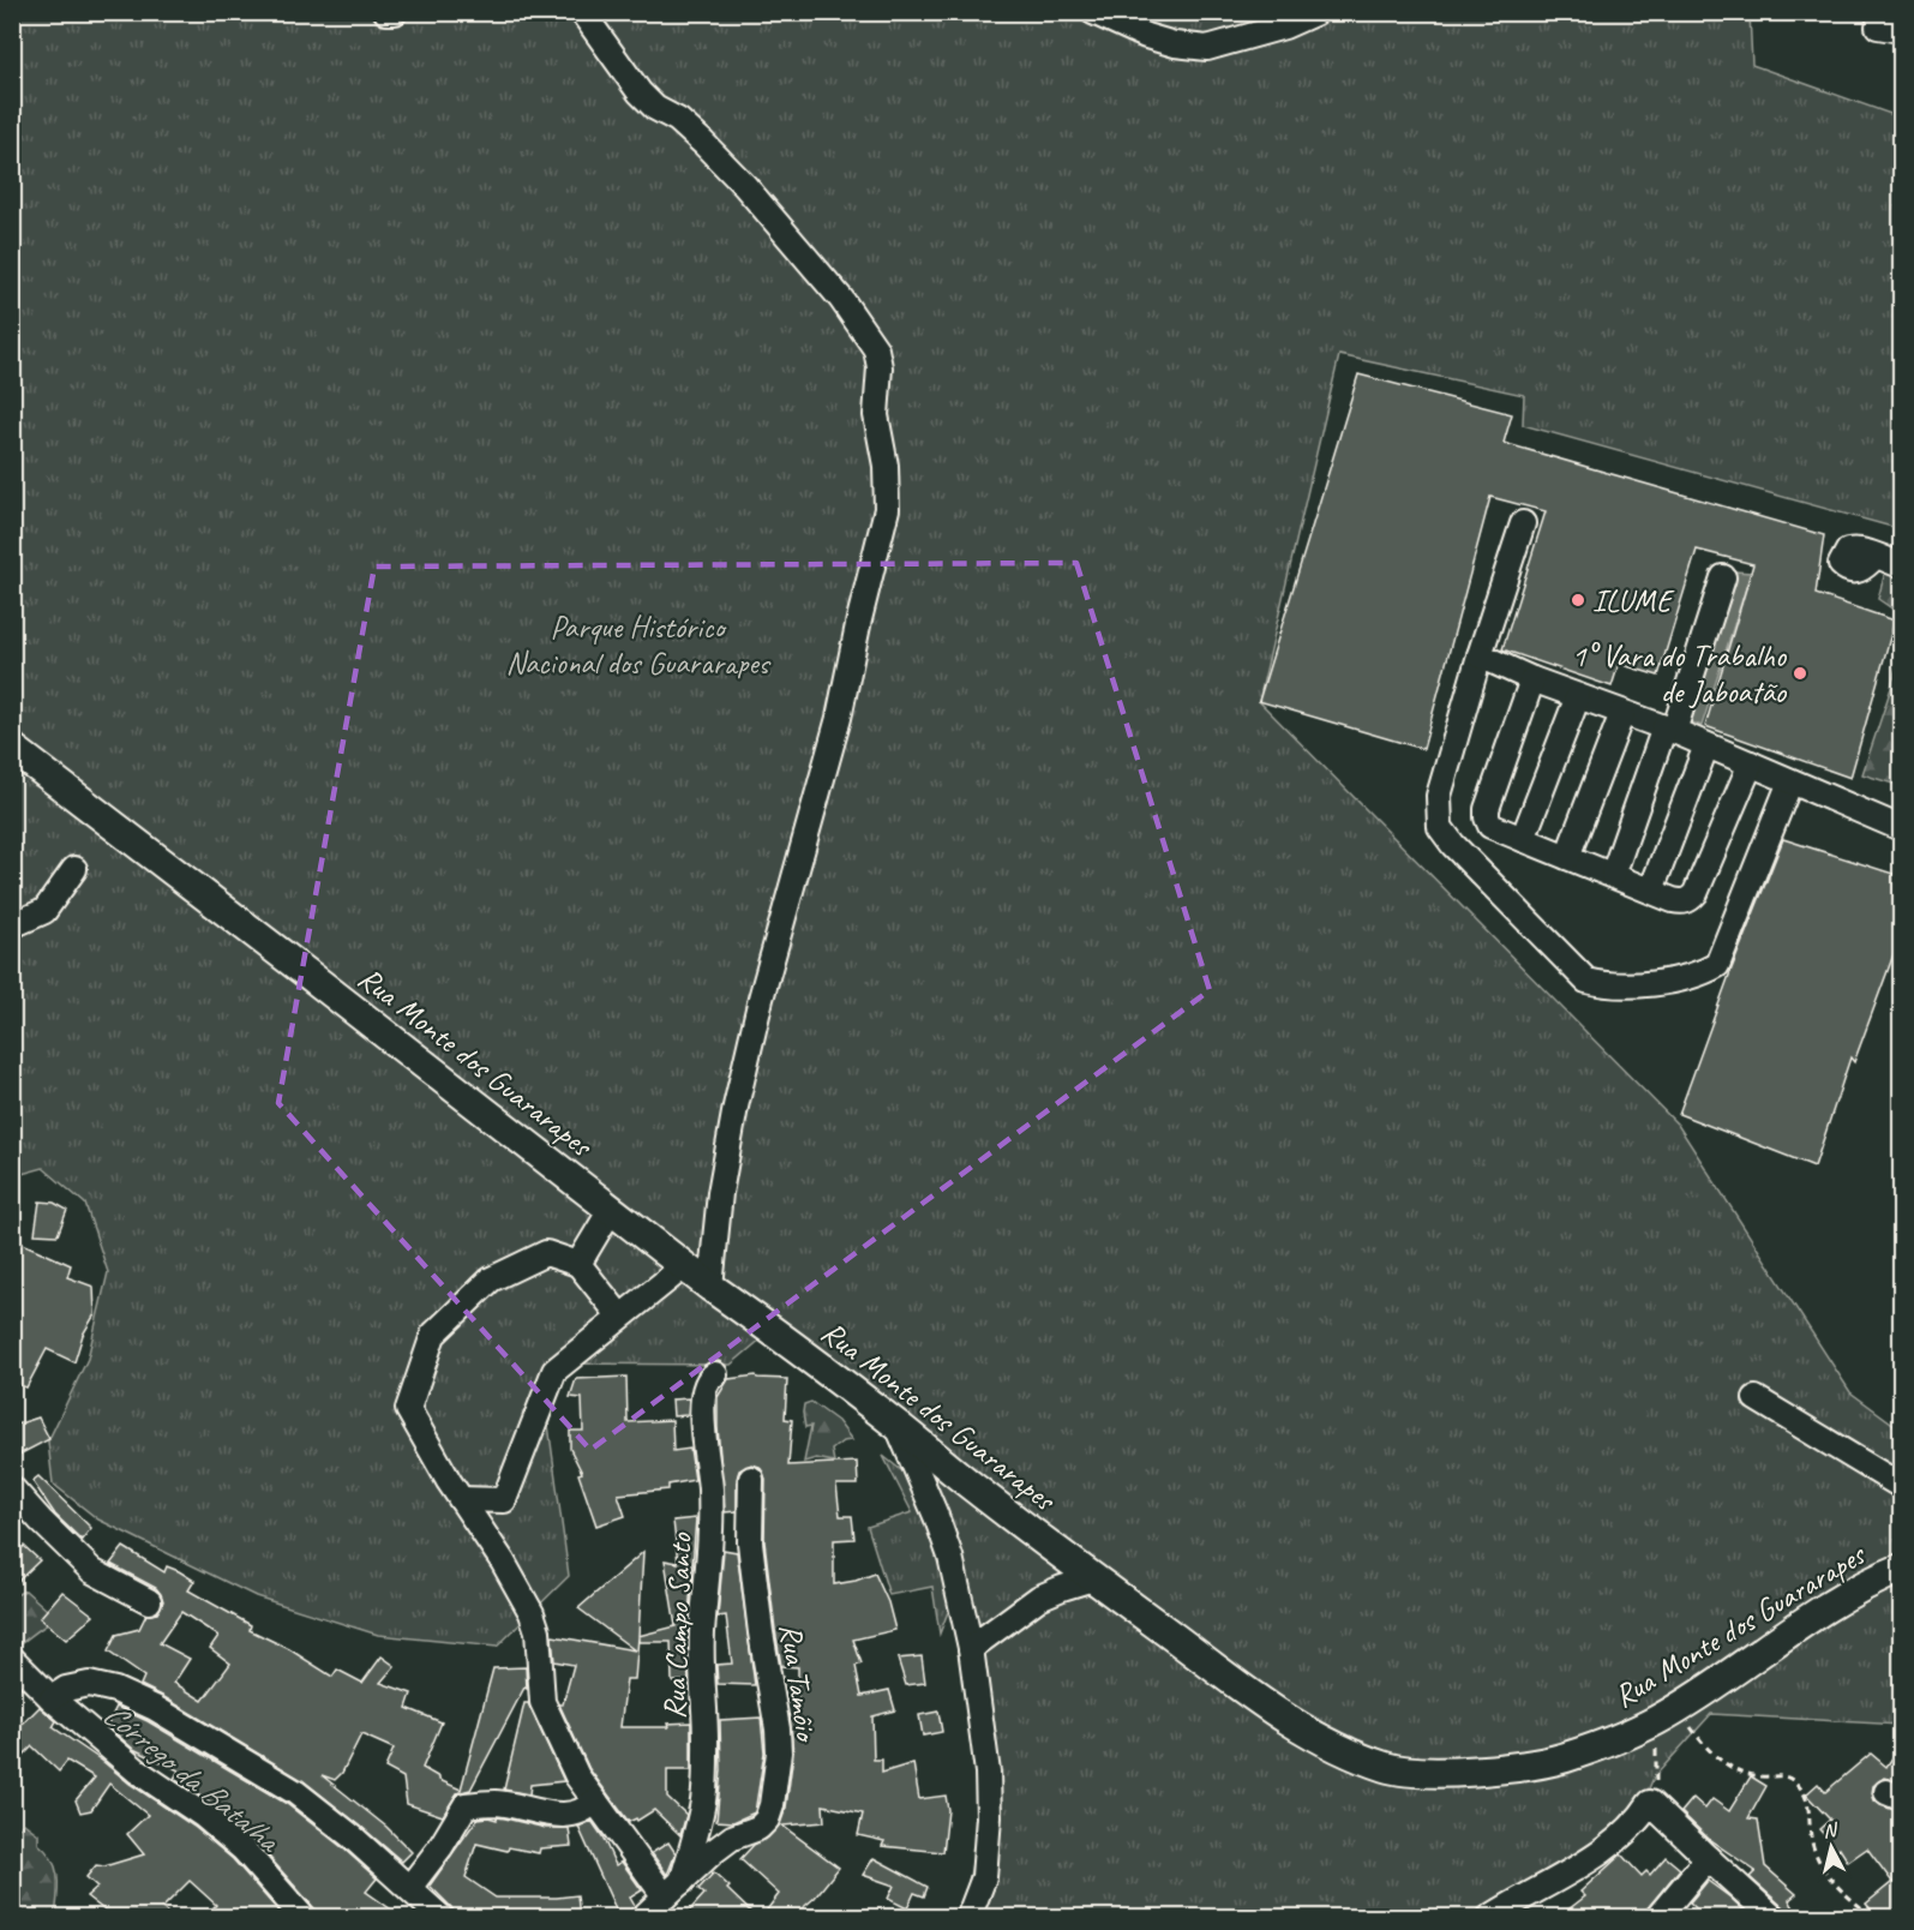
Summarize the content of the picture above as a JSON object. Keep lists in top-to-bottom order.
{
  "streets": {
    "main road": ["Rua Monte dos Guararapes"],
    "street": ["Rua Campo Santo", "Rua Tamôio"]
  },
  "crossings": [
    ["Rua Campo Santo", "Rua Tamôio"]
  ],
  "water": ["Córrego da Batalha"],
  "parks": ["Parque Histórico Nacional dos Guararapes"],
  "places": ["ILUME", "1° Vara do Trabalho de Jaboatão"],
  "north": "top"
}
